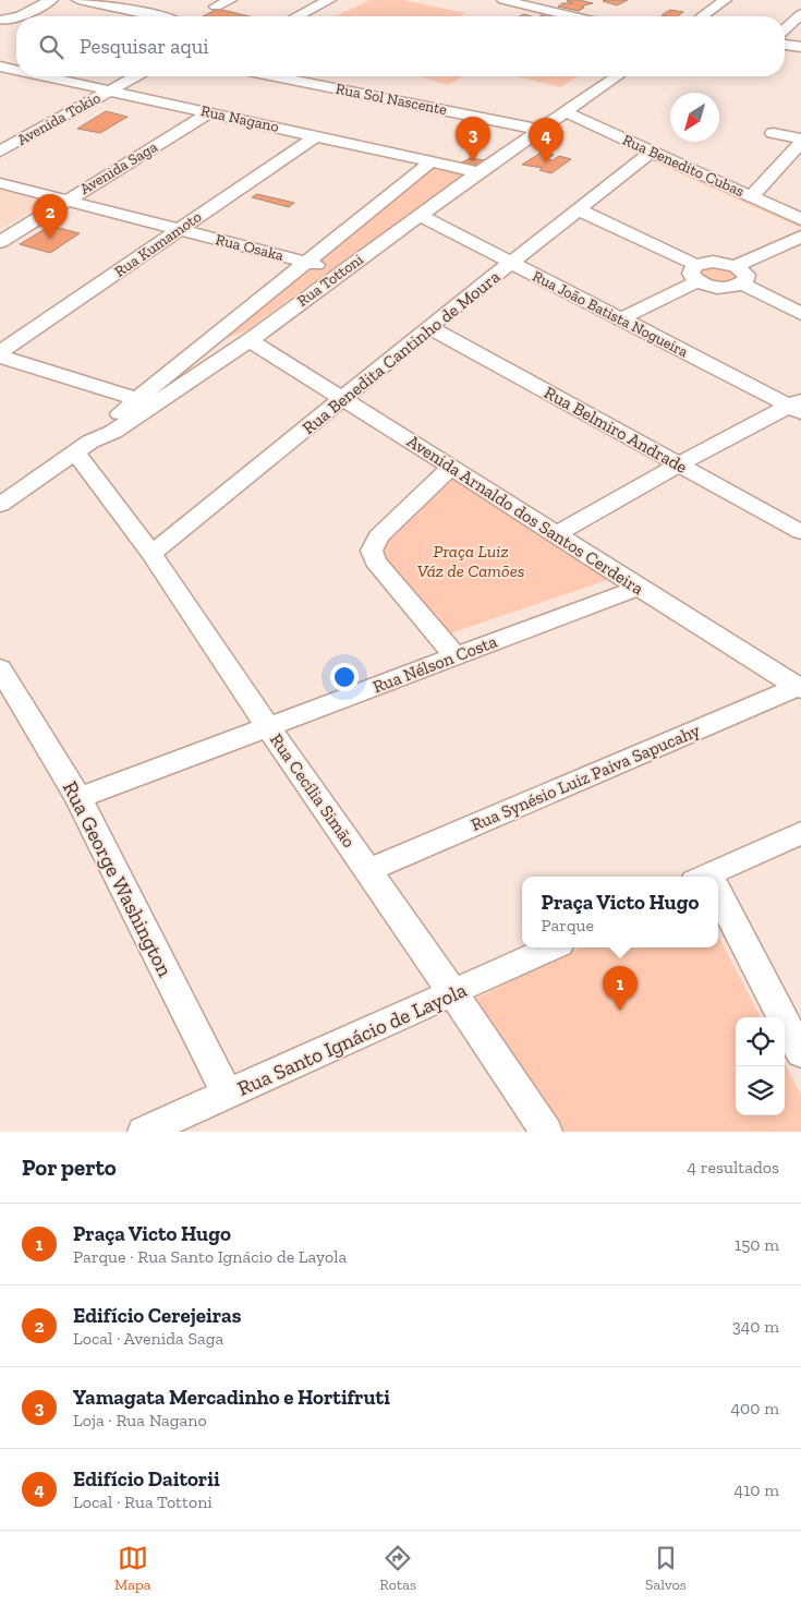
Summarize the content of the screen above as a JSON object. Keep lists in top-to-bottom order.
{
  "streets": {
    "street": [
      "Rua Sol Nascente",
      "Avenida Tokio",
      "Rua Nagano",
      "Rua Benedito Cubas",
      "Avenida Saga",
      "Rua Kumamoto",
      "Rua Osaka",
      "Rua Tottoni",
      "Rua João Batista Nogueira",
      "Rua Benedita Cantinho de Moura",
      "Rua Belmiro Andrade",
      "Avenida Arnaldo dos Santos Cerdeira",
      "Rua Nélson Costa",
      "Rua Synésio Luiz Paiva Sapucahy",
      "Rua Cecília Simão",
      "Rua George Washington",
      "Rua Santo Ignácio de Layola"
    ]
  },
  "crossings": [
    ["Rua Sol Nascente", "Rua Tottoni"],
    ["Avenida Tokio", "Rua Nagano"],
    ["Rua Nagano", "Avenida Saga"],
    ["Rua Nagano", "Rua Kumamoto"],
    ["Rua Nagano", "Rua Tottoni"],
    ["Rua Benedito Cubas", "Rua Tottoni"],
    ["Rua Benedito Cubas", "Rua Benedita Cantinho de Moura"],
    ["Avenida Saga", "Rua Osaka"],
    ["Rua Kumamoto", "Rua Osaka"],
    ["Rua Osaka", "Rua Tottoni"],
    ["Rua Tottoni", "Rua João Batista Nogueira"],
    ["Rua Tottoni", "Avenida Arnaldo dos Santos Cerdeira"],
    ["Rua Tottoni", "Rua Cecília Simão"],
    ["Rua João Batista Nogueira", "Rua Benedita Cantinho de Moura"],
    ["Rua Benedita Cantinho de Moura", "Rua Belmiro Andrade"],
    ["Rua Benedita Cantinho de Moura", "Avenida Arnaldo dos Santos Cerdeira"],
    ["Rua Benedita Cantinho de Moura", "Rua Cecília Simão"],
    ["Avenida Arnaldo dos Santos Cerdeira", "Rua Nélson Costa"],
    ["Avenida Arnaldo dos Santos Cerdeira", "Rua Synésio Luiz Paiva Sapucahy"],
    ["Rua Nélson Costa", "Rua Cecília Simão"],
    ["Rua Nélson Costa", "Rua George Washington"],
    ["Rua Synésio Luiz Paiva Sapucahy", "Rua Cecília Simão"],
    ["Rua Cecília Simão", "Rua Santo Ignácio de Layola"],
    ["Rua George Washington", "Rua Santo Ignácio de Layola"]
  ],
  "parks": ["Praça Luiz Váz de Camões"],
  "north": "bottom left",
  "page": {
    "search": "Pesquisar aqui",
    "pins": [
      "3",
      "4",
      "2",
      "1"
    ],
    "popup": ["Praça Victo Hugo", "Parque"],
    "heading": ["Por perto", "4 resultados"],
    "list": [
      {
        "mark": "1",
        "name": "Praça Victo Hugo",
        "note": "Parque · Rua Santo Ignácio de Layola",
        "value": "150 m"
      },
      {
        "mark": "2",
        "name": "Edifício Cerejeiras",
        "note": "Local · Avenida Saga",
        "value": "340 m"
      },
      {
        "mark": "3",
        "name": "Yamagata Mercadinho e Hortifruti",
        "note": "Loja · Rua Nagano",
        "value": "400 m"
      },
      {
        "mark": "4",
        "name": "Edifício Daitorii",
        "note": "Local · Rua Tottoni",
        "value": "410 m"
      }
    ],
    "nav": ["Mapa", "Rotas", "Salvos"]
  }
}
